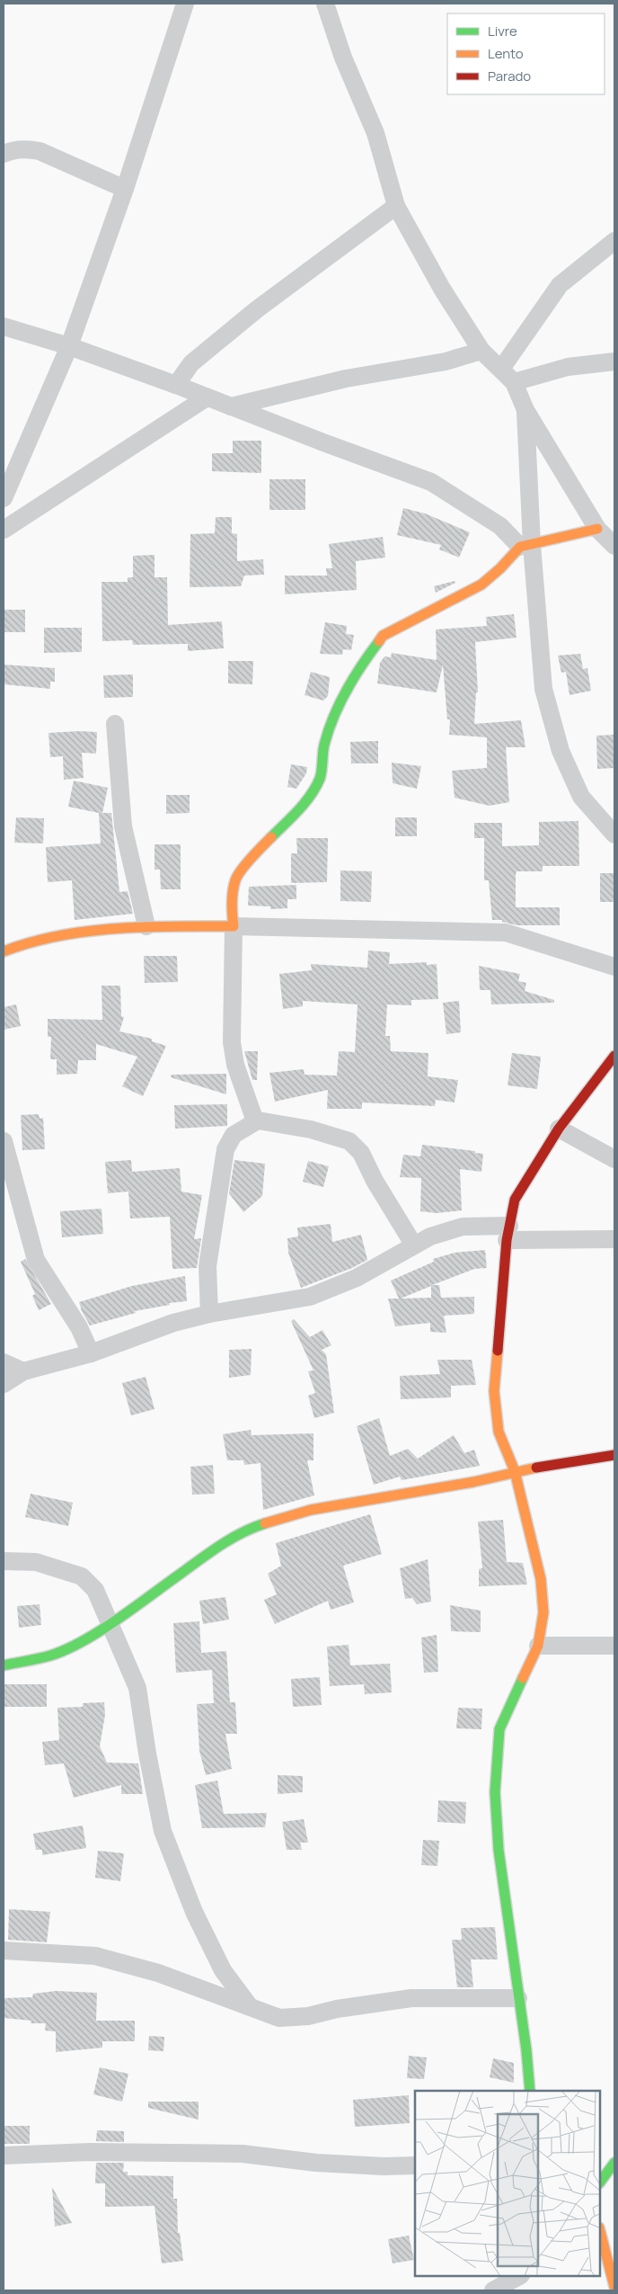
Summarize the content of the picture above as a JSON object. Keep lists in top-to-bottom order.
{
  "legend": ["Livre", "Lento", "Parado"]
}
